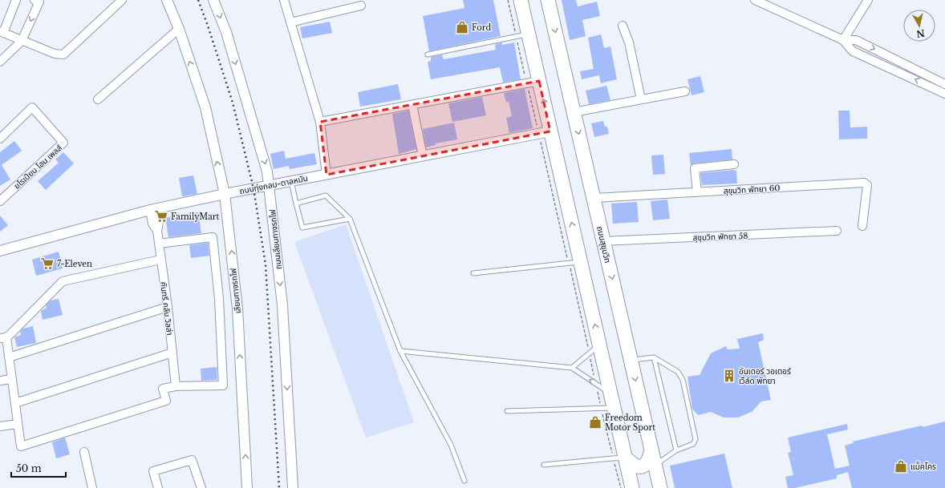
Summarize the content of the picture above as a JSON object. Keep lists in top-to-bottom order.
{
  "streets": {
    "highway": ["ถนนสุขุมวิท"],
    "street": [
      "ยโรเปียน โฮม เพลส์",
      "ถนนทุ่งกลม-ตาลหมัน",
      "สุขุมวิท พัทยา 60",
      "สุขุมวิท พัทยา 58",
      "ถนนเลียบทางรถไฟ",
      "เลียบทางรถไฟ",
      "คันทรี คลับ วิลล่า"
    ]
  },
  "crossings": [
    ["ถนนทุ่งกลม-ตาลหมัน", "ถนนเลียบทางรถไฟ"],
    ["ถนนทุ่งกลม-ตาลหมัน", "เลียบทางรถไฟ"],
    ["ถนนทุ่งกลม-ตาลหมัน", "คันทรี คลับ วิลล่า"],
    ["สุขุมวิท พัทยา 60", "ถนนสุขุมวิท"],
    ["สุขุมวิท พัทยา 58", "ถนนสุขุมวิท"]
  ],
  "one_way": ["เลียบทางรถไฟ"],
  "places": {
    "shop": ["Ford", "Freedom Motor Sport", "แม็คโคร"],
    "supermarket": ["FamilyMart", "7-Eleven"],
    "building": ["อันเดอร์ วอเตอร์ เวิล์ด พัทยา"]
  },
  "scale_bar": "50 m",
  "north": "bottom"
}
